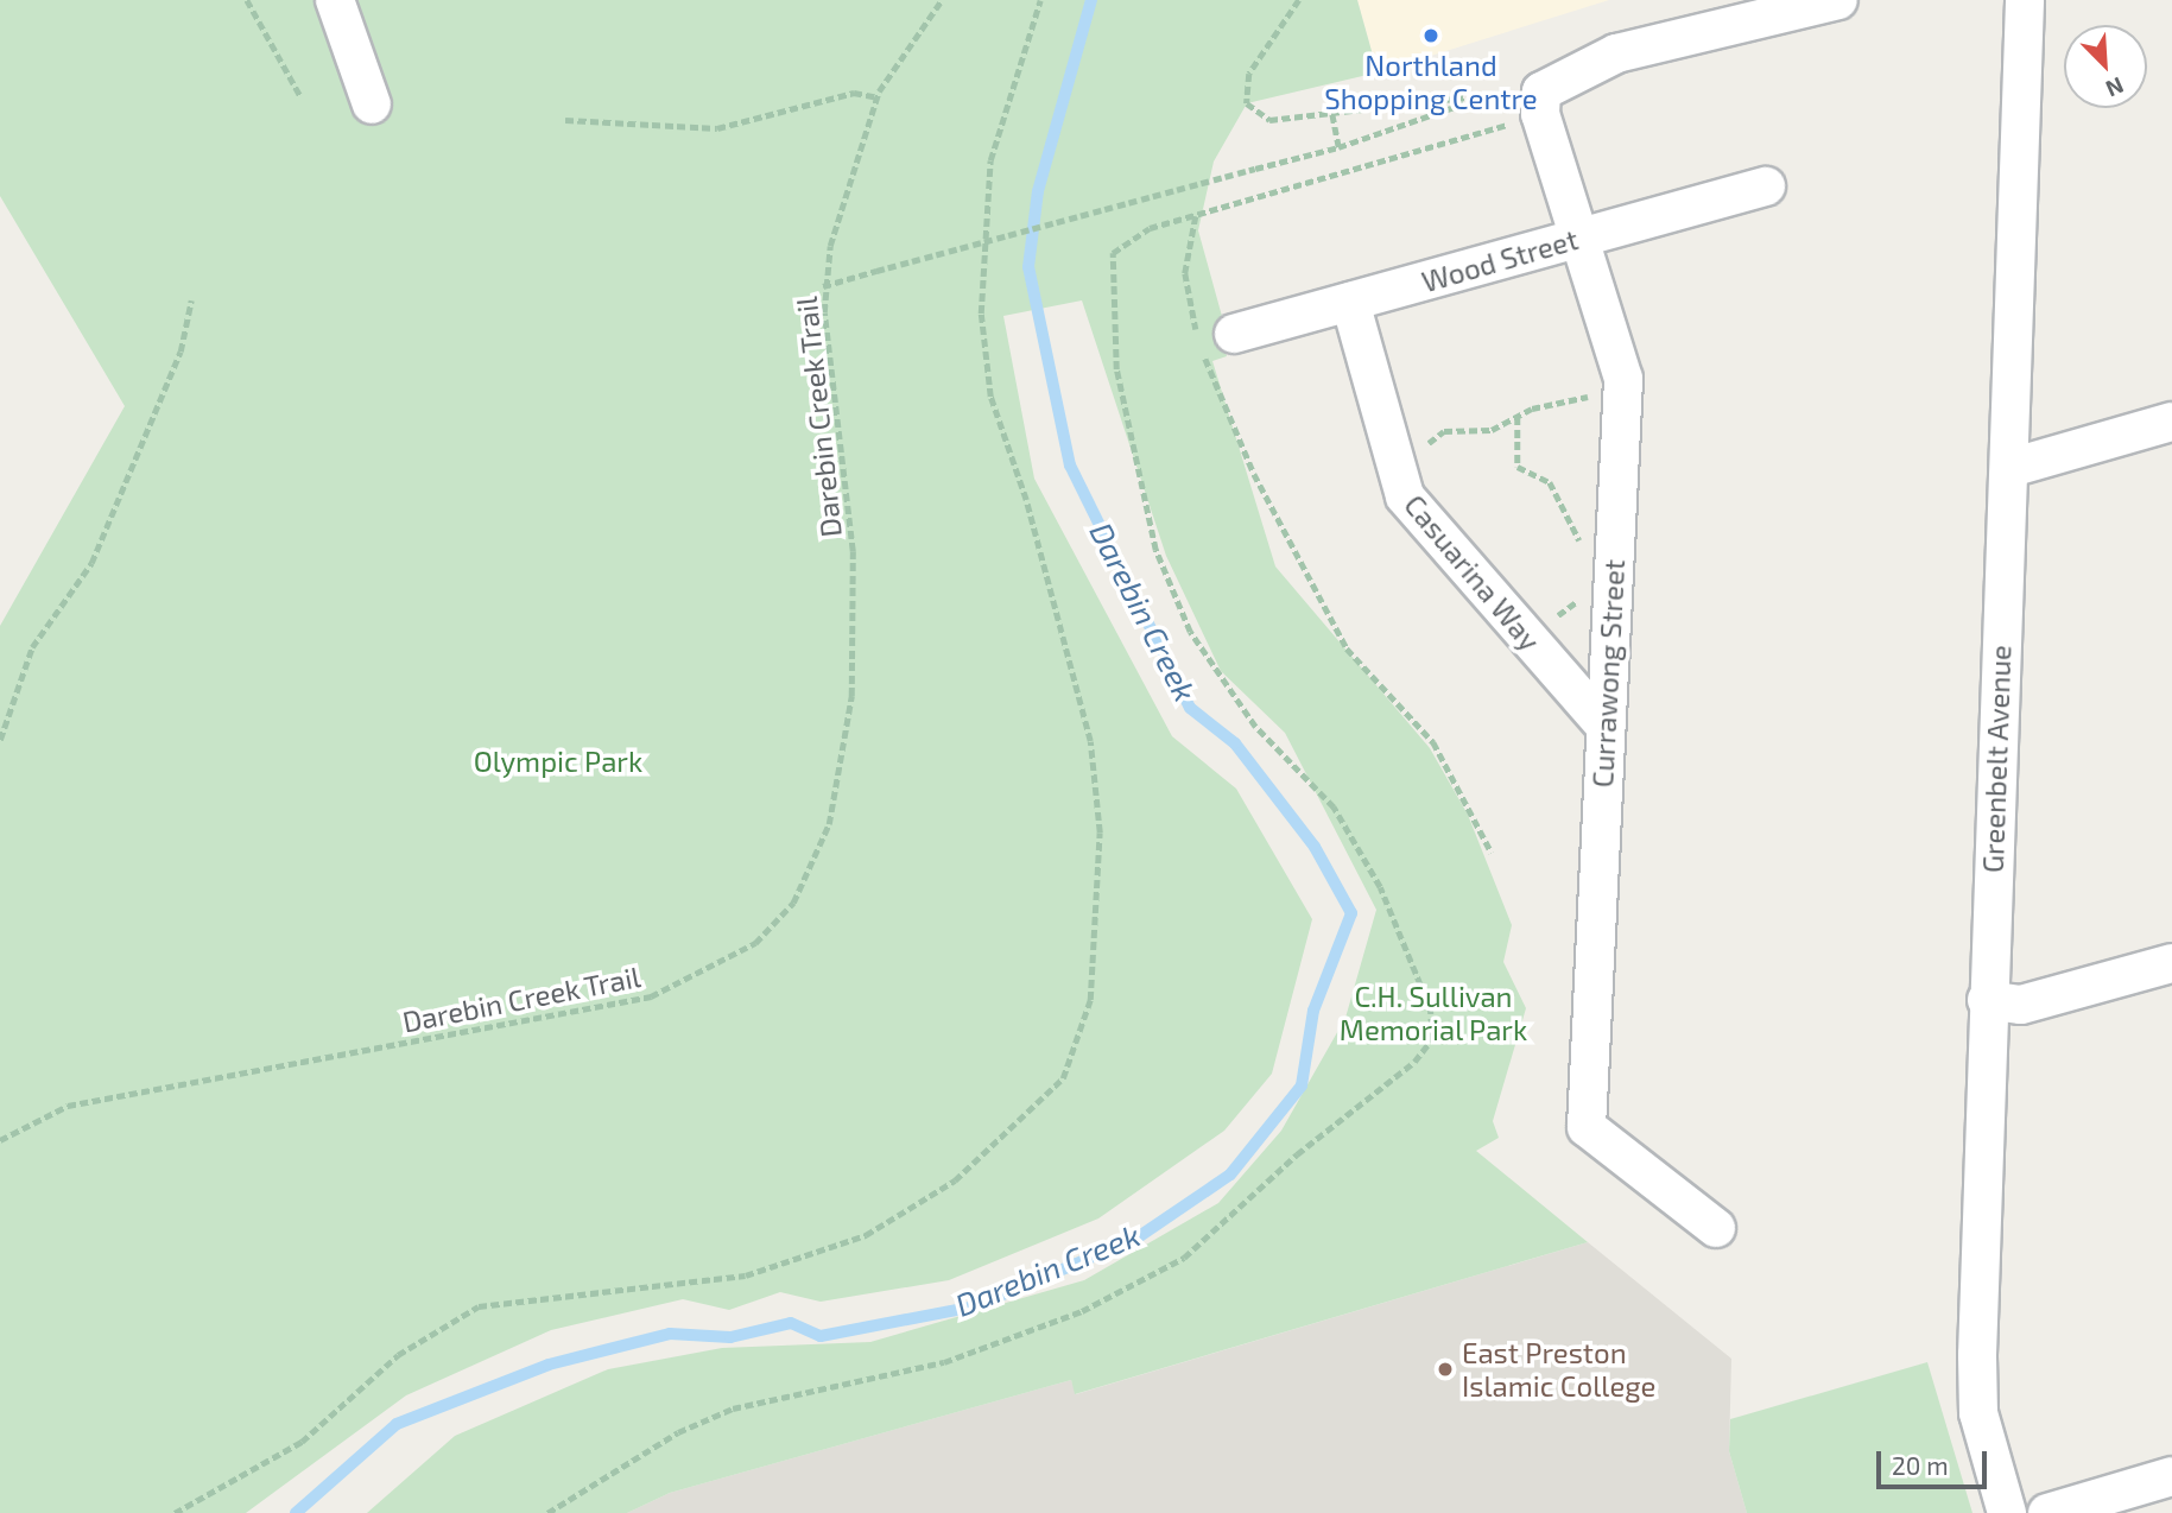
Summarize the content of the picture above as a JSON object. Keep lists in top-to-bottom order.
{
  "streets": {
    "street": [
      "Wood Street",
      "Casuarina Way",
      "Currawong Street",
      "Greenbelt Avenue"
    ],
    "path": ["Darebin Creek Trail"]
  },
  "crossings": [
    ["Wood Street", "Casuarina Way"],
    ["Wood Street", "Currawong Street"],
    ["Casuarina Way", "Currawong Street"]
  ],
  "water": ["Darebin Creek"],
  "parks": ["Olympic Park", "C.H. Sullivan Memorial Park"],
  "places": ["Northland Shopping Centre", "East Preston Islamic College"],
  "scale_bar": "20 m",
  "north": "bottom right"
}
